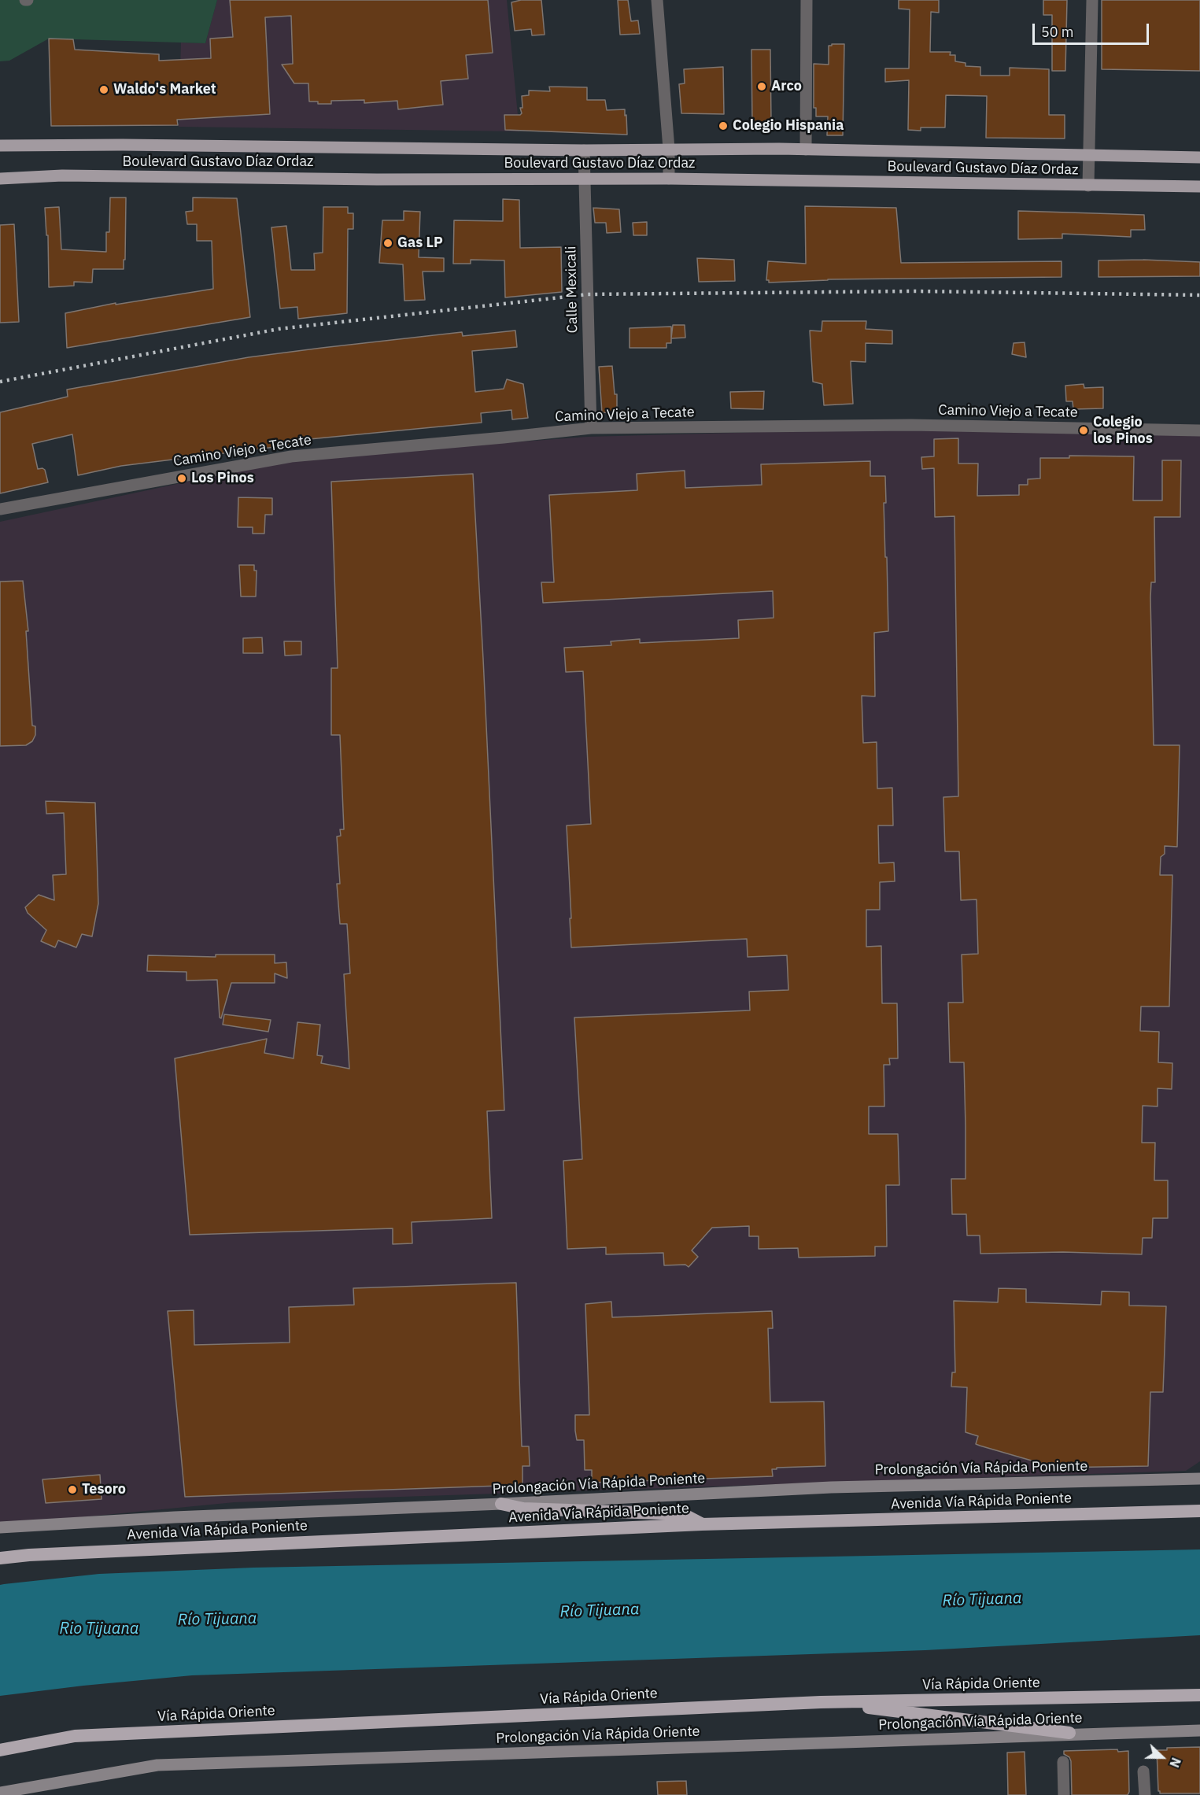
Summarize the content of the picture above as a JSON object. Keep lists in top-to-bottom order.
{
  "streets": {
    "highway": ["Avenida Vía Rápida Poniente", "Vía Rápida Oriente"],
    "main road": ["Boulevard Gustavo Díaz Ordaz", "Prolongación Vía Rápida Poniente", "Prolongación Vía Rápida Oriente"],
    "street": ["Calle Mexicali", "Camino Viejo a Tecate"]
  },
  "crossings": [
    ["Boulevard Gustavo Díaz Ordaz", "Calle Mexicali"],
    ["Calle Mexicali", "Camino Viejo a Tecate"]
  ],
  "water": ["Río Tijuana", "Rio Tijuana"],
  "places": [
    "Arco",
    "Waldo's Market",
    "Colegio Hispania",
    "Gas LP",
    "Colegio los Pinos",
    "Los Pinos",
    "Tesoro"
  ],
  "scale_bar": "50 m",
  "north": "right"
}
